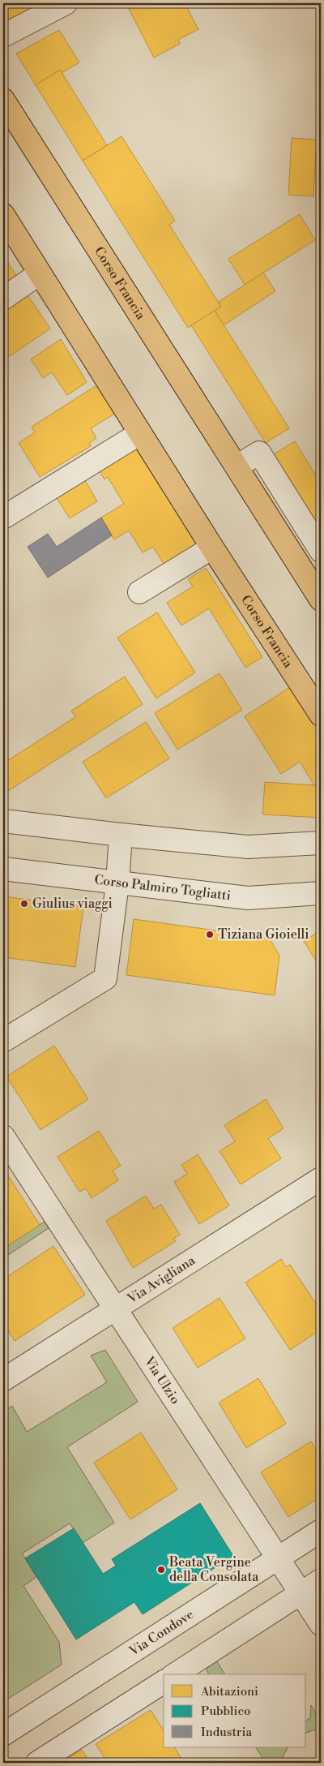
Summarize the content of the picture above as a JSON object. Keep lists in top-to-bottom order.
{
  "streets": {
    "main road": ["Corso Francia"],
    "street": [
      "Corso Palmiro Togliatti",
      "Via Avigliana",
      "Via Ulzio",
      "Via Condove"
    ]
  },
  "crossings": [
    ["Via Avigliana", "Via Ulzio"],
    ["Via Ulzio", "Via Condove"]
  ],
  "places": ["Giulius viaggi", "Tiziana Gioielli", "Beata Vergine della Consolata"],
  "legend": ["Abitazioni", "Pubblico", "Industria"]
}
